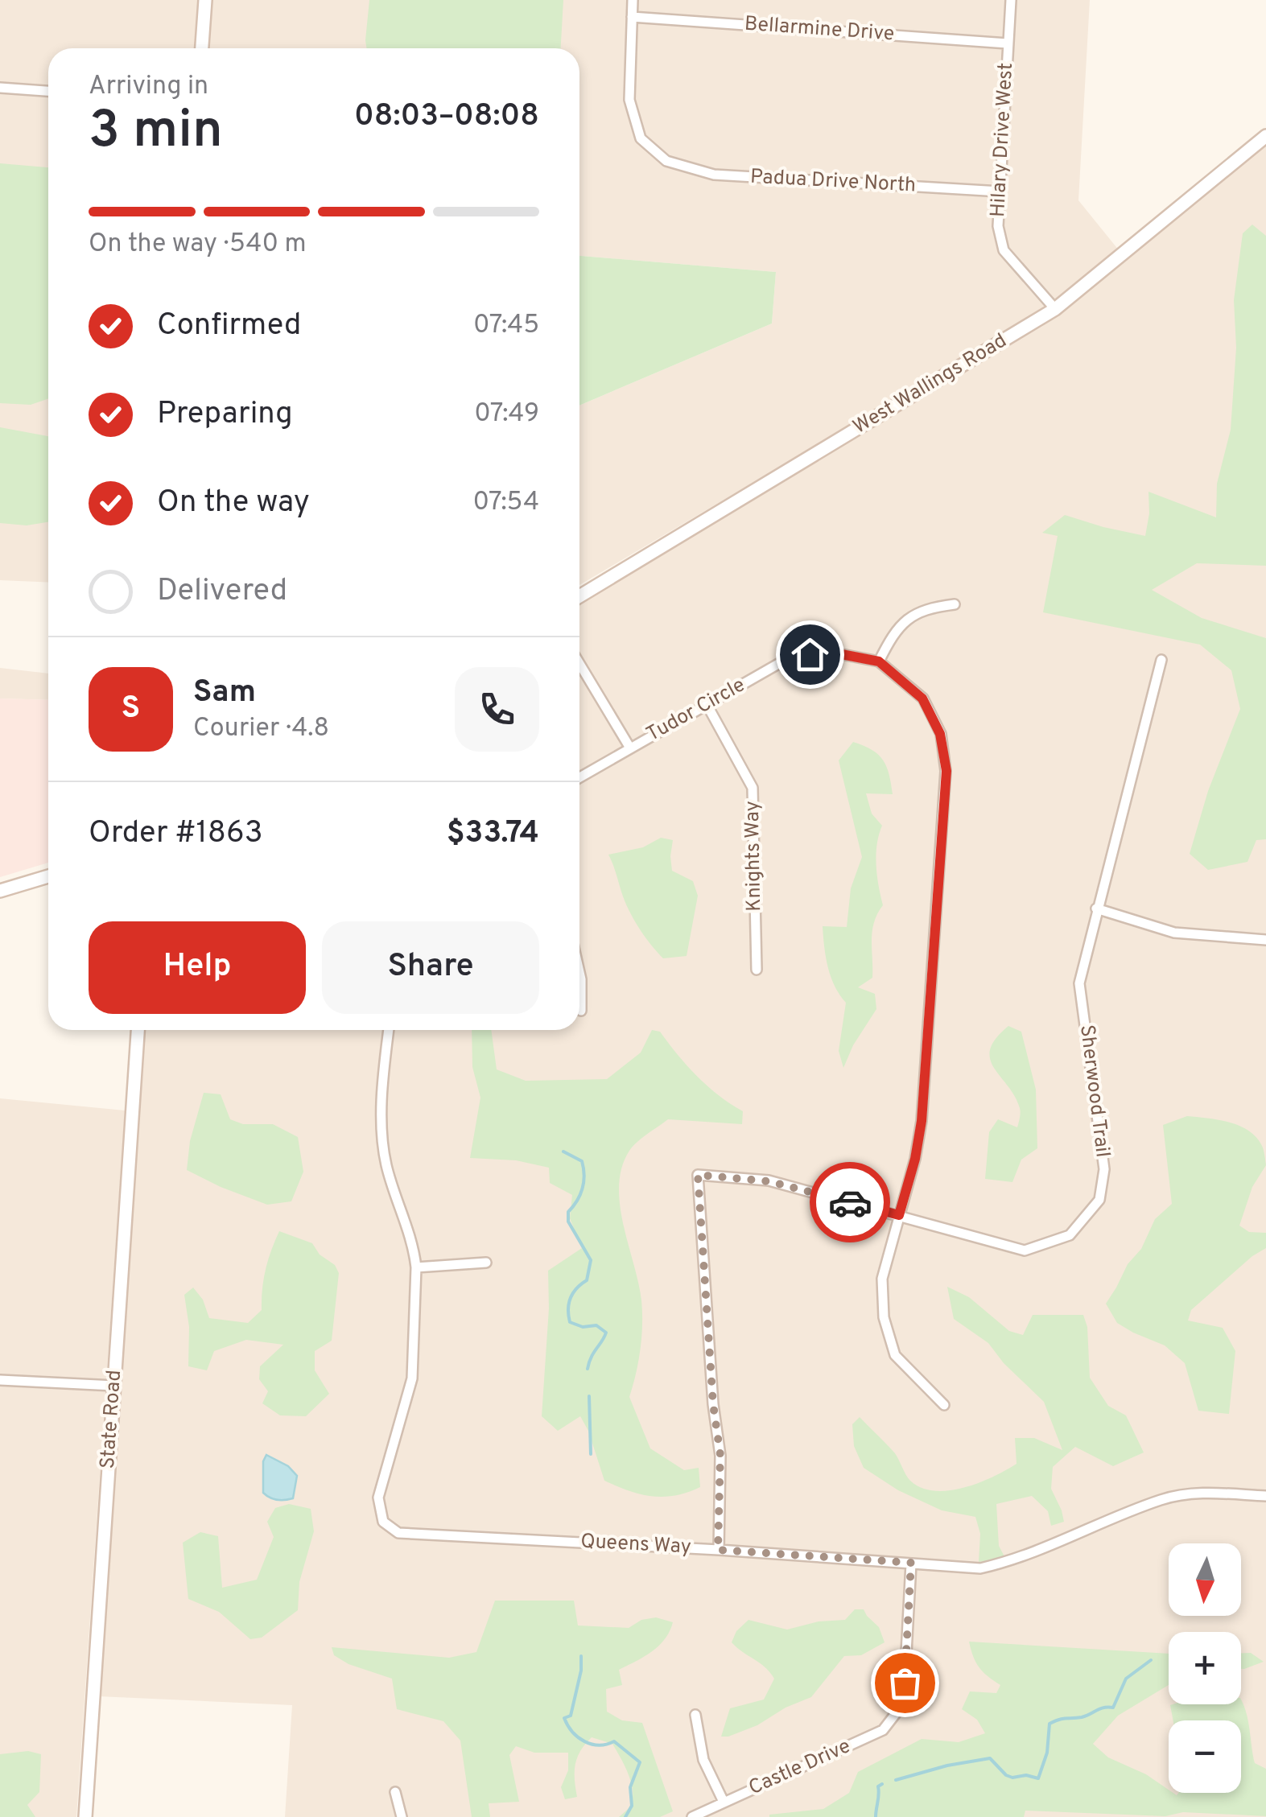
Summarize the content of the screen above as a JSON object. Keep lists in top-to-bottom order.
{
  "streets": {
    "street": [
      "Bellarmine Drive",
      "Hilary Drive West",
      "Padua Drive North",
      "West Wallings Road",
      "Tudor Circle",
      "Knights Way",
      "Sherwood Trail",
      "State Road",
      "Queens Way",
      "Castle Drive"
    ]
  },
  "crossings": [
    ["Bellarmine Drive", "Hilary Drive West"],
    ["Bellarmine Drive", "Padua Drive North"],
    ["Hilary Drive West", "Padua Drive North"],
    ["Hilary Drive West", "West Wallings Road"],
    ["Tudor Circle", "Knights Way"],
    ["Tudor Circle", "Sherwood Trail"],
    ["Sherwood Trail", "Queens Way"],
    ["Queens Way", "Castle Drive"]
  ],
  "north": "bottom",
  "page": {
    "heading": ["3 min", "Arriving in", "08:03–08:08"],
    "panel": [
      "Sam",
      "Courier · 4.8",
      "Order #1863",
      "$33.74"
    ],
    "bar": "On the way · 540 m",
    "list": [
      ["Confirmed", "07:45"],
      ["Preparing", "07:49"],
      ["On the way", "07:54"],
      "Delivered"
    ],
    "round": "S",
    "buttons": ["Help", "Share"],
    "map_buttons": ["+", "−"]
  }
}
